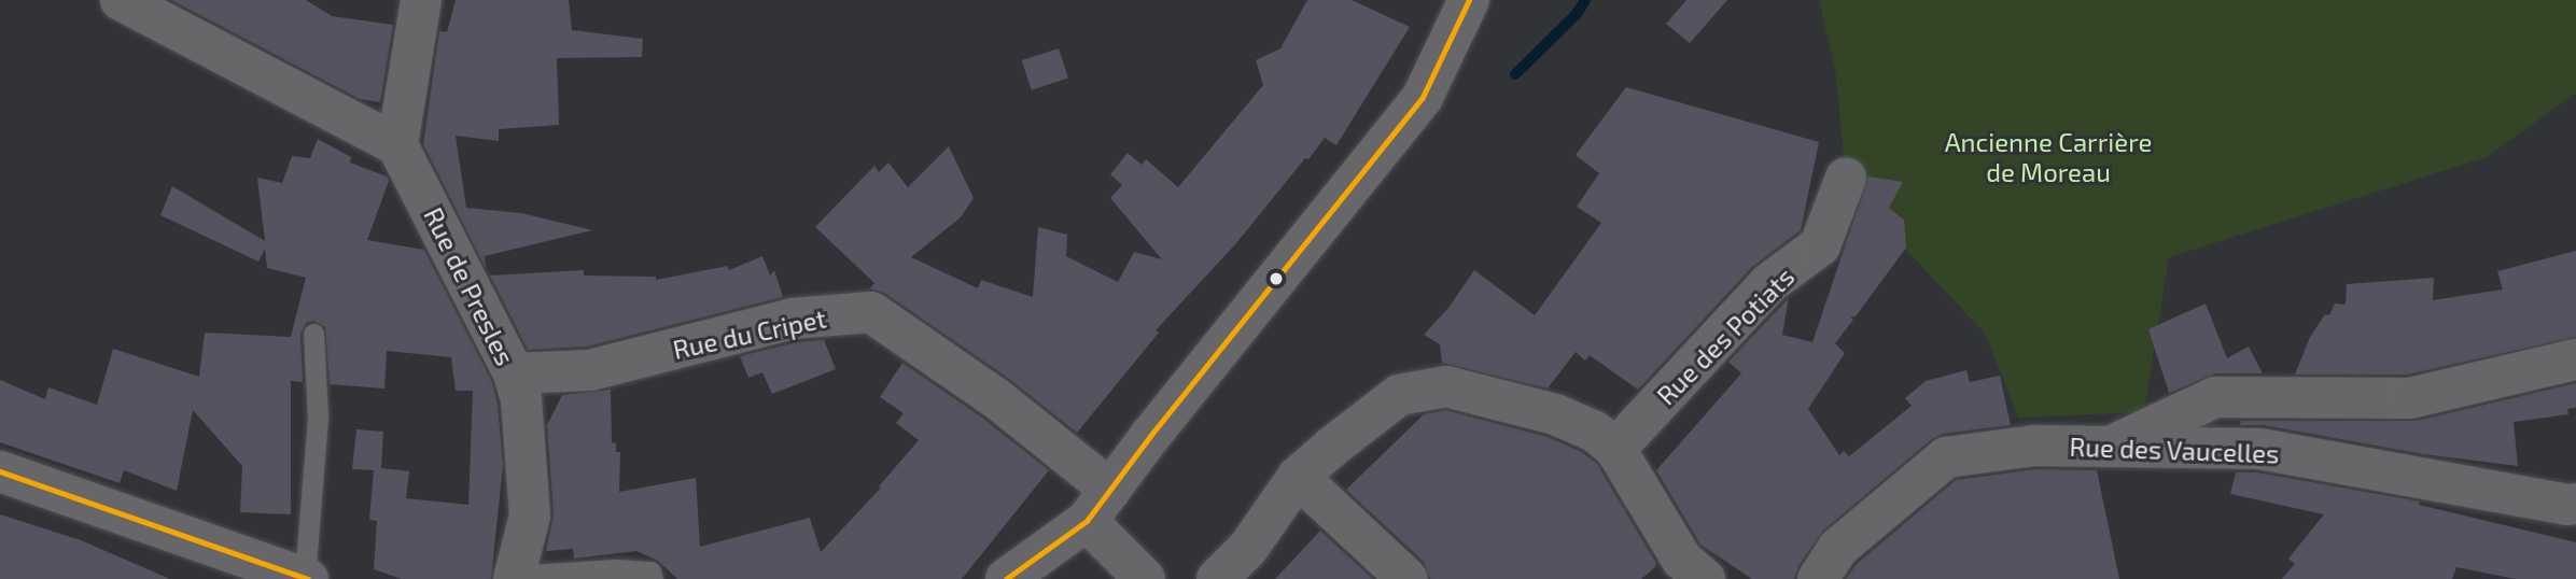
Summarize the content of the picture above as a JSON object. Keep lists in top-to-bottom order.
{
  "streets": {
    "street": [
      "Rue de Presles",
      "Rue du Cripet",
      "Rue des Potiats",
      "Rue des Vaucelles"
    ]
  },
  "crossings": [
    ["Rue de Presles", "Rue du Cripet"]
  ],
  "parks": ["Ancienne Carrière de Moreau"]
}
